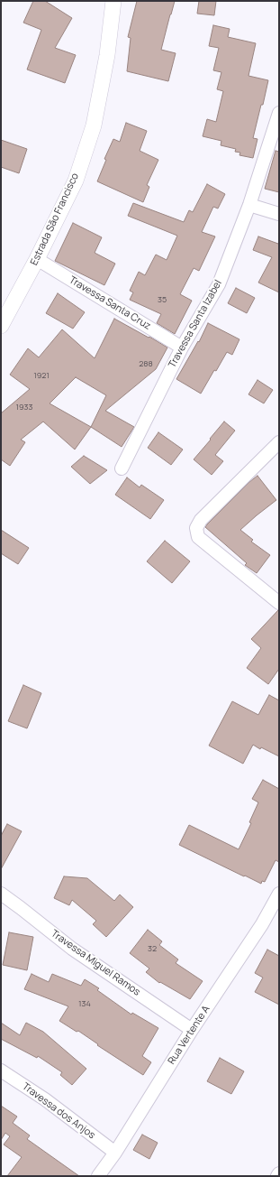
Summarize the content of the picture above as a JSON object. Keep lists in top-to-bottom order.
{
  "streets": {
    "street": [
      "Estrada São Francisco",
      "Travessa Santa Cruz",
      "Travessa Santa Izabel",
      "Travessa Miguel Ramos",
      "Rua Vertente A",
      "Travessa dos Anjos"
    ]
  },
  "crossings": [
    ["Estrada São Francisco", "Travessa Santa Cruz"],
    ["Travessa Santa Cruz", "Travessa Santa Izabel"],
    ["Travessa Miguel Ramos", "Rua Vertente A"],
    ["Rua Vertente A", "Travessa dos Anjos"]
  ],
  "house_numbers": [
    "35",
    "288",
    "1921",
    "1933",
    "32",
    "134"
  ]
}
